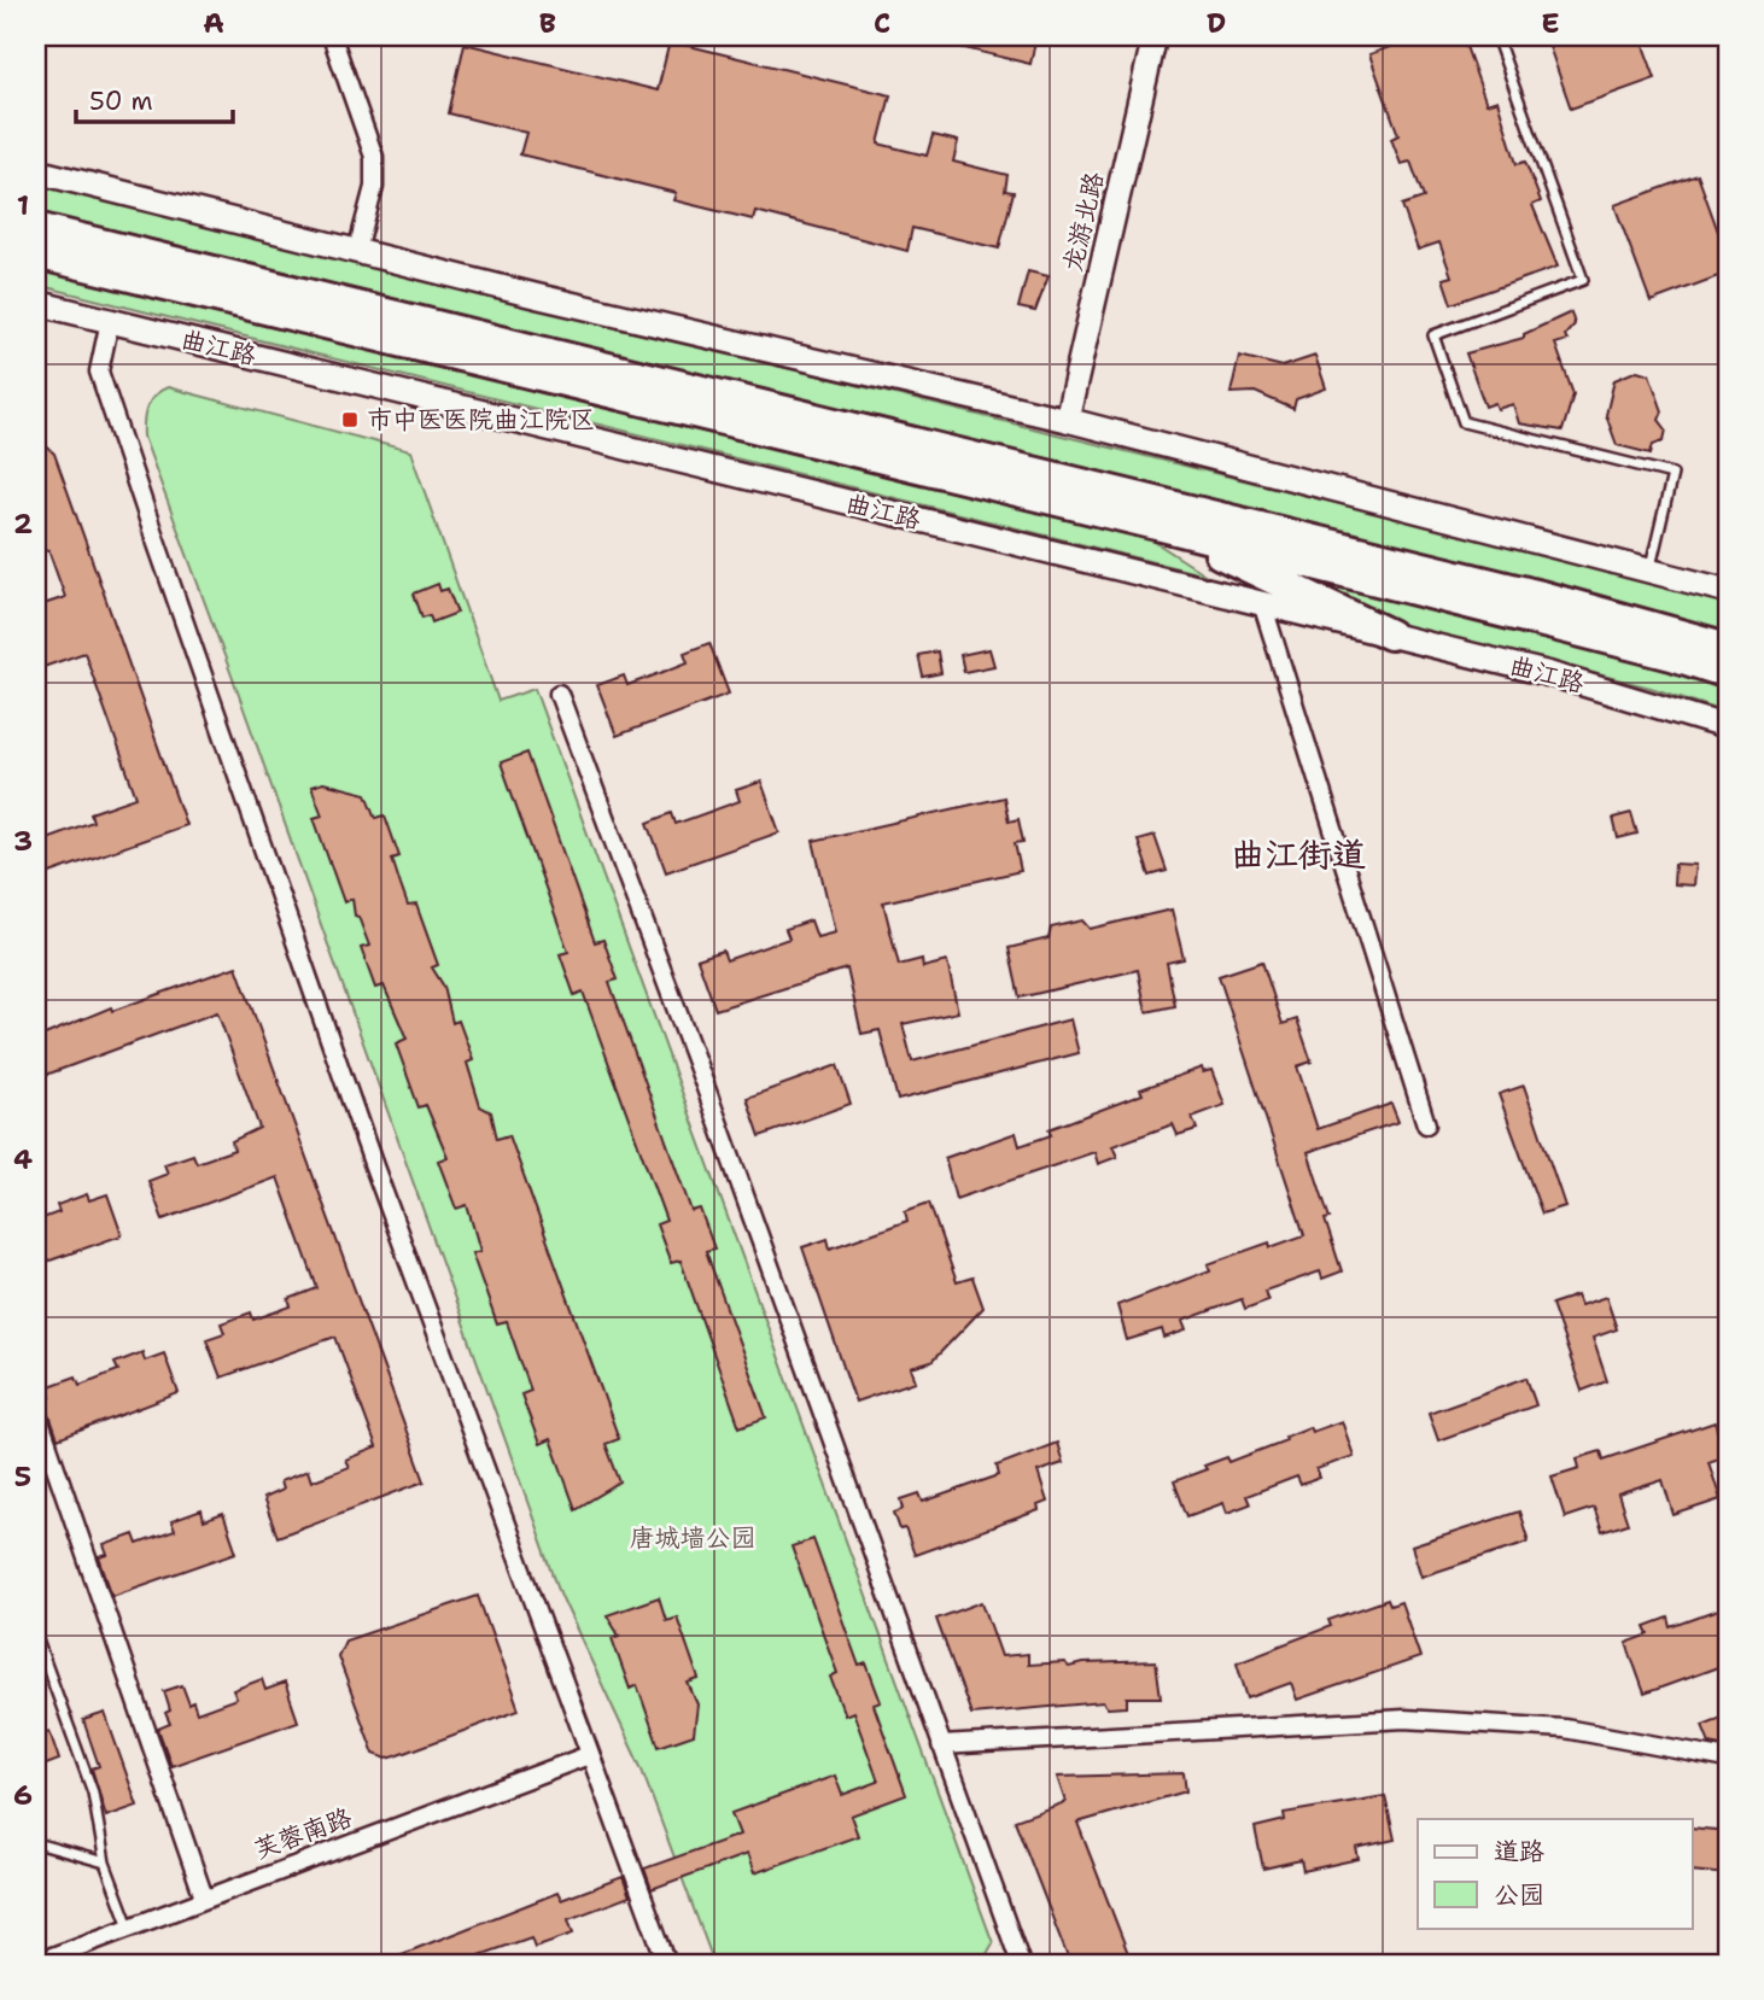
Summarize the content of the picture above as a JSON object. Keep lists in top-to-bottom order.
{
  "streets": {
    "highway": ["曲江路"],
    "main road": ["龙游北路"],
    "street": ["芙蓉南路"]
  },
  "districts": ["曲江街道"],
  "parks": ["唐城墙公园"],
  "places": {
    "transit": ["市中医医院曲江院区"]
  },
  "legend": ["道路", "公园"],
  "scale_bar": "50 m",
  "grid": {
    "columns": [
      "A",
      "B",
      "C",
      "D",
      "E"
    ],
    "rows": [
      "1",
      "2",
      "3",
      "4",
      "5",
      "6"
    ]
  }
}
